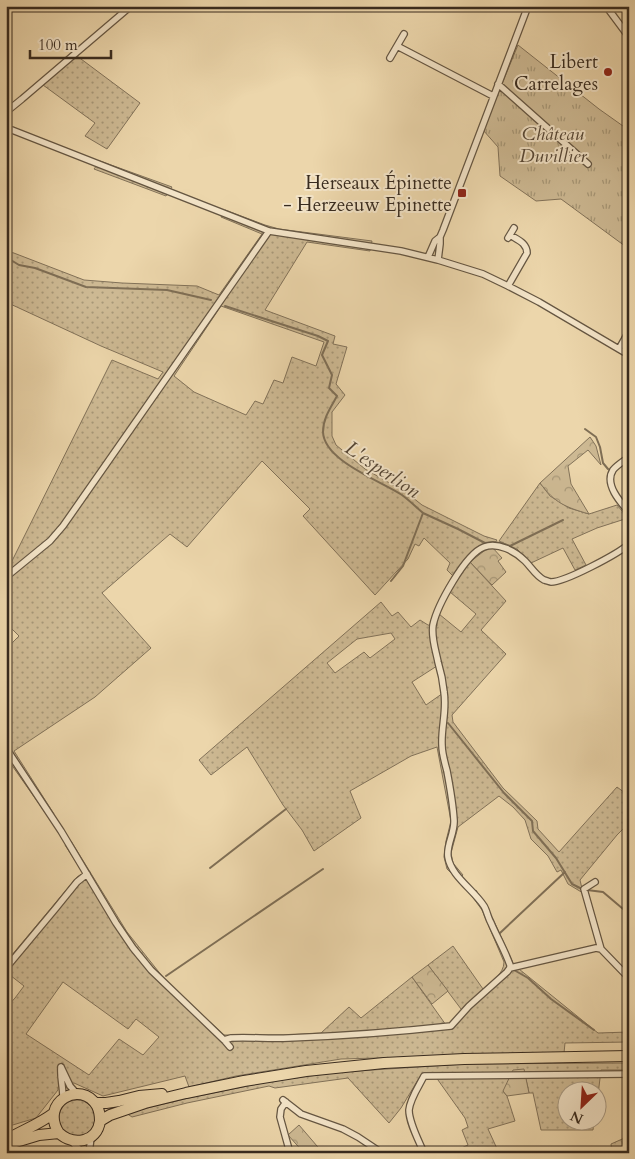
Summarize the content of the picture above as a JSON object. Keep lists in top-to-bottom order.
{
  "water": ["L'esperlion"],
  "parks": ["Château Duvillier"],
  "places": {
    "other": ["Libert Carrelages"],
    "transit": ["Herseaux Épinette - Herzeeuw Epinette"]
  },
  "scale_bar": "100 m",
  "north": "bottom left"
}
